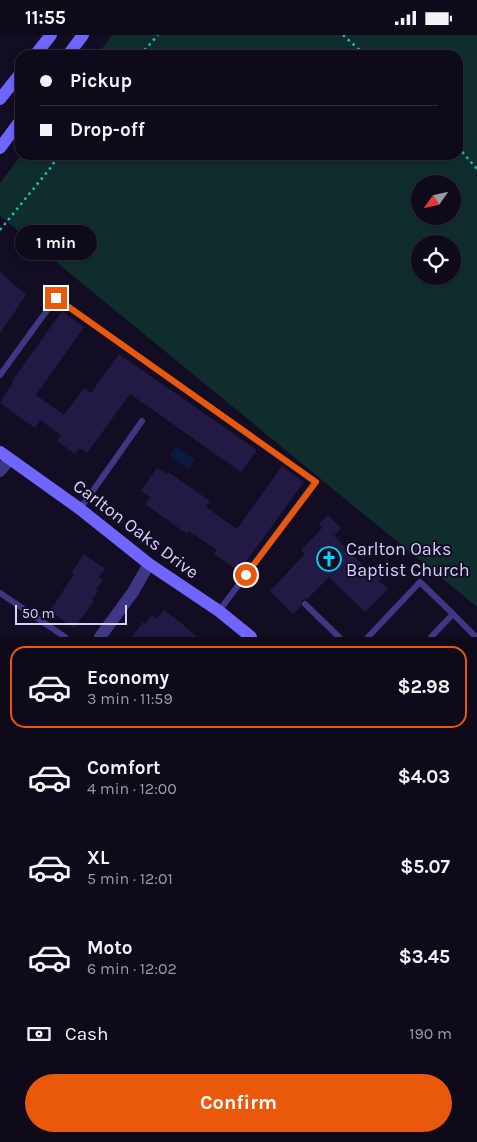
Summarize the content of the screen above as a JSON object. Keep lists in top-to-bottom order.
{
  "streets": {
    "main road": ["Carlton Oaks Drive"]
  },
  "places": {
    "church": ["Carlton Oaks Baptist Church"]
  },
  "scale_bar": "50 m",
  "north": "bottom left",
  "page": {
    "status": "11:55",
    "banner": ["Pickup", "Drop-off"],
    "bubble": "1 min",
    "scale": "50 m",
    "list": [
      {
        "name": "Economy",
        "note": "3 min · 11:59",
        "value": "$2.98"
      },
      {
        "name": "Comfort",
        "note": "4 min · 12:00",
        "value": "$4.03"
      },
      {
        "name": "XL",
        "note": "5 min · 12:01",
        "value": "$5.07"
      },
      {
        "name": "Moto",
        "note": "6 min · 12:02",
        "value": "$3.45"
      }
    ],
    "pay": ["Cash", "190 m"],
    "buttons": "Confirm"
  }
}
